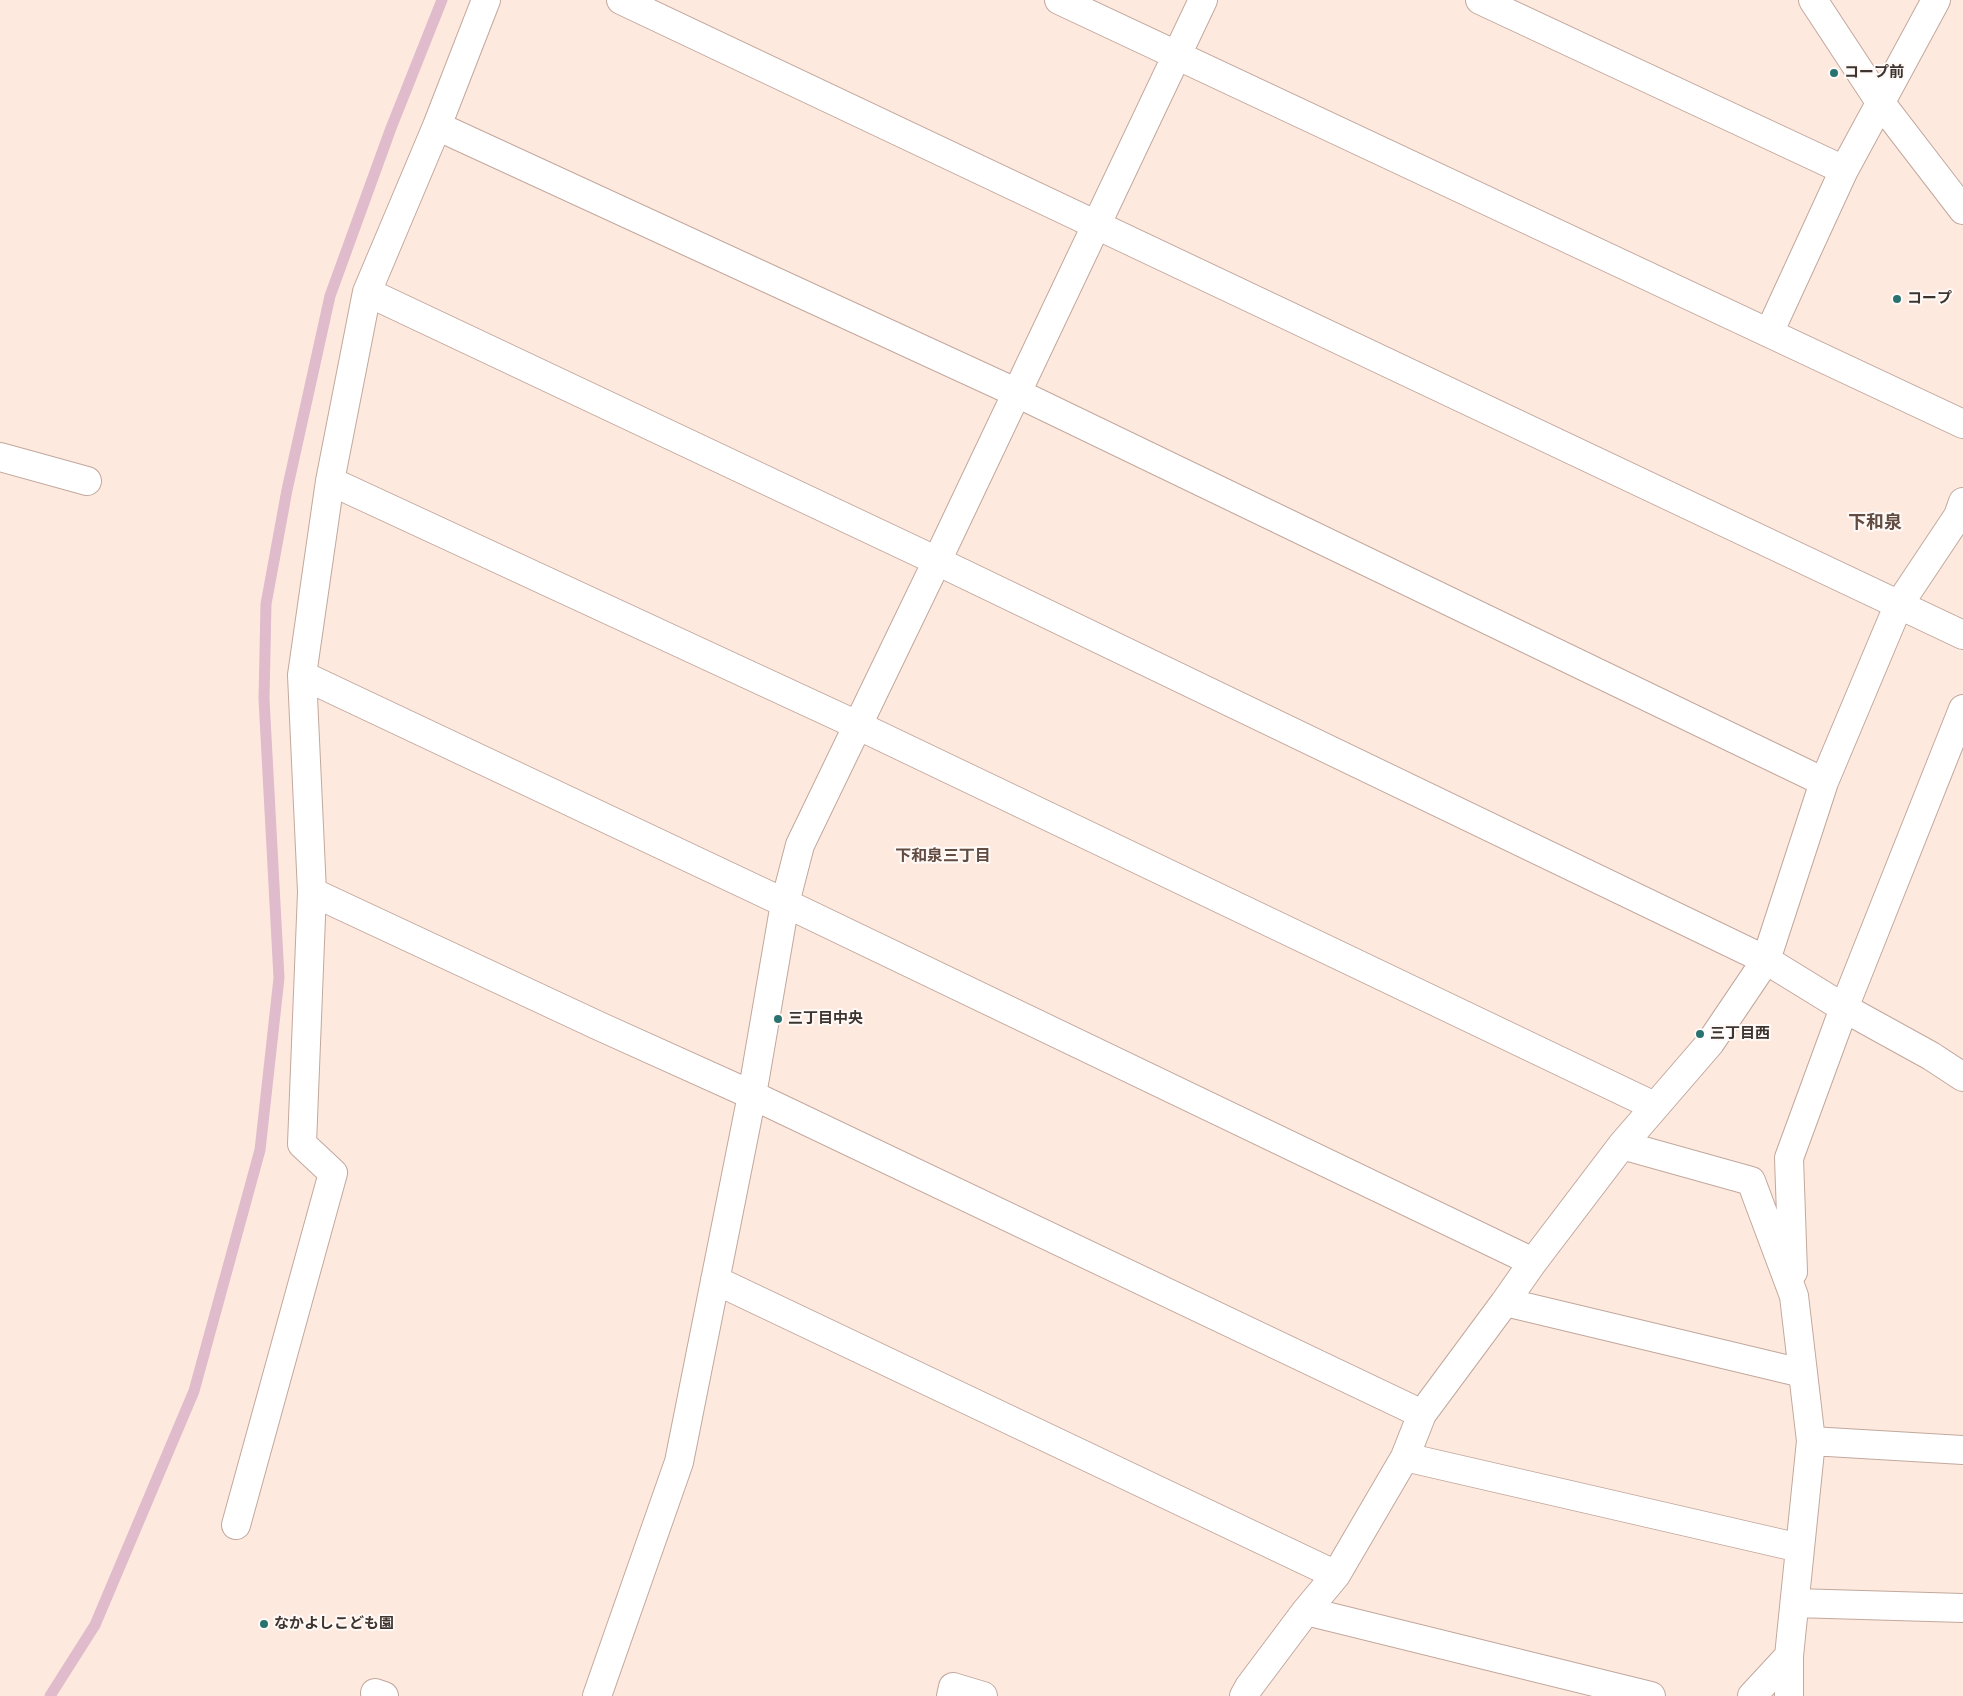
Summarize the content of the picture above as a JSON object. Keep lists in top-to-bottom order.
{
  "districts": ["下和泉", "下和泉三丁目"],
  "places": [
    "コープ前",
    "コープ",
    "三丁目中央",
    "三丁目西",
    "なかよしこども園"
  ]
}
